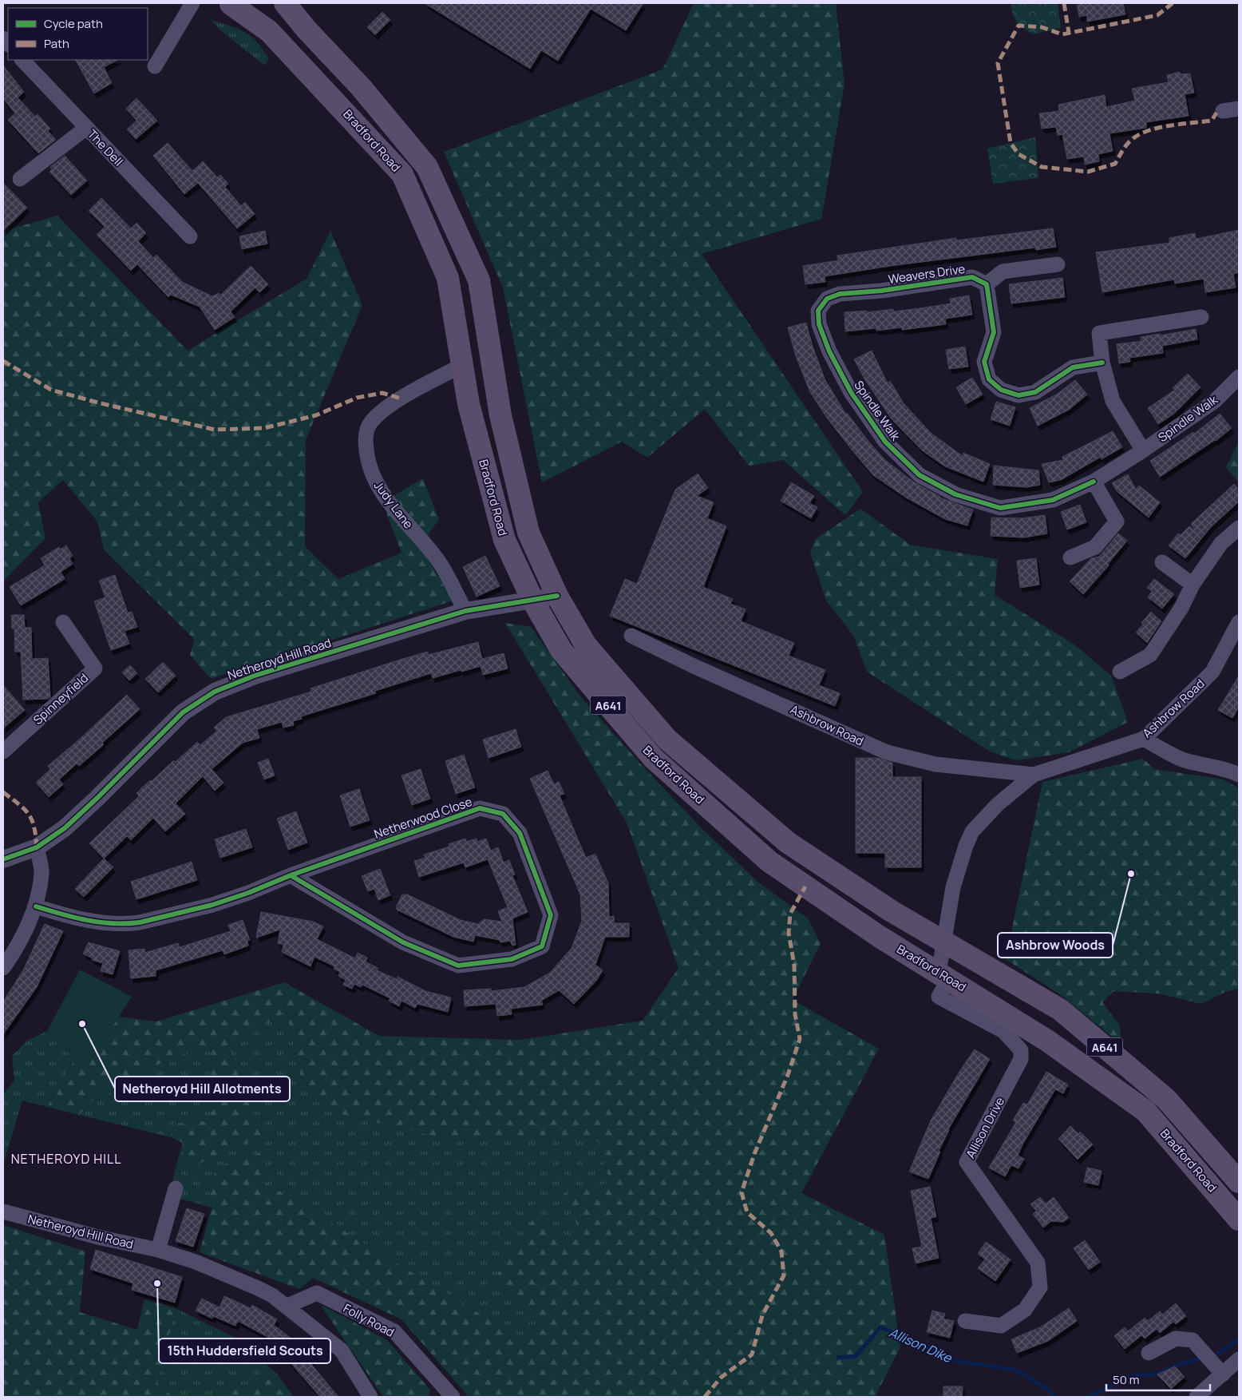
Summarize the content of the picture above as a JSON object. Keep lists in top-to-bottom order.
{
  "streets": {
    "main road": ["Bradford Road", "A641"],
    "street": [
      "The Dell",
      "Weavers Drive",
      "Spindle Walk",
      "Judy Lane",
      "Netheroyd Hill Road",
      "Spinneyfield",
      "Ashbrow Road",
      "Netherwood Close",
      "Allison Drive",
      "Folly Road"
    ]
  },
  "crossings": [
    ["Bradford Road", "Judy Lane"],
    ["Bradford Road", "Netheroyd Hill Road"],
    ["Bradford Road", "A641"],
    ["Bradford Road", "Ashbrow Road"],
    ["Weavers Drive", "Spindle Walk"],
    ["Judy Lane", "Netheroyd Hill Road"],
    ["Netheroyd Hill Road", "Folly Road"],
    ["A641", "Ashbrow Road"]
  ],
  "districts": ["NETHEROYD HILL"],
  "water": ["Allison Dike"],
  "places": ["Ashbrow Woods", "Netheroyd Hill Allotments", "15th Huddersfield Scouts"],
  "legend": ["Cycle path", "Path"],
  "scale_bar": "50 m"
}
